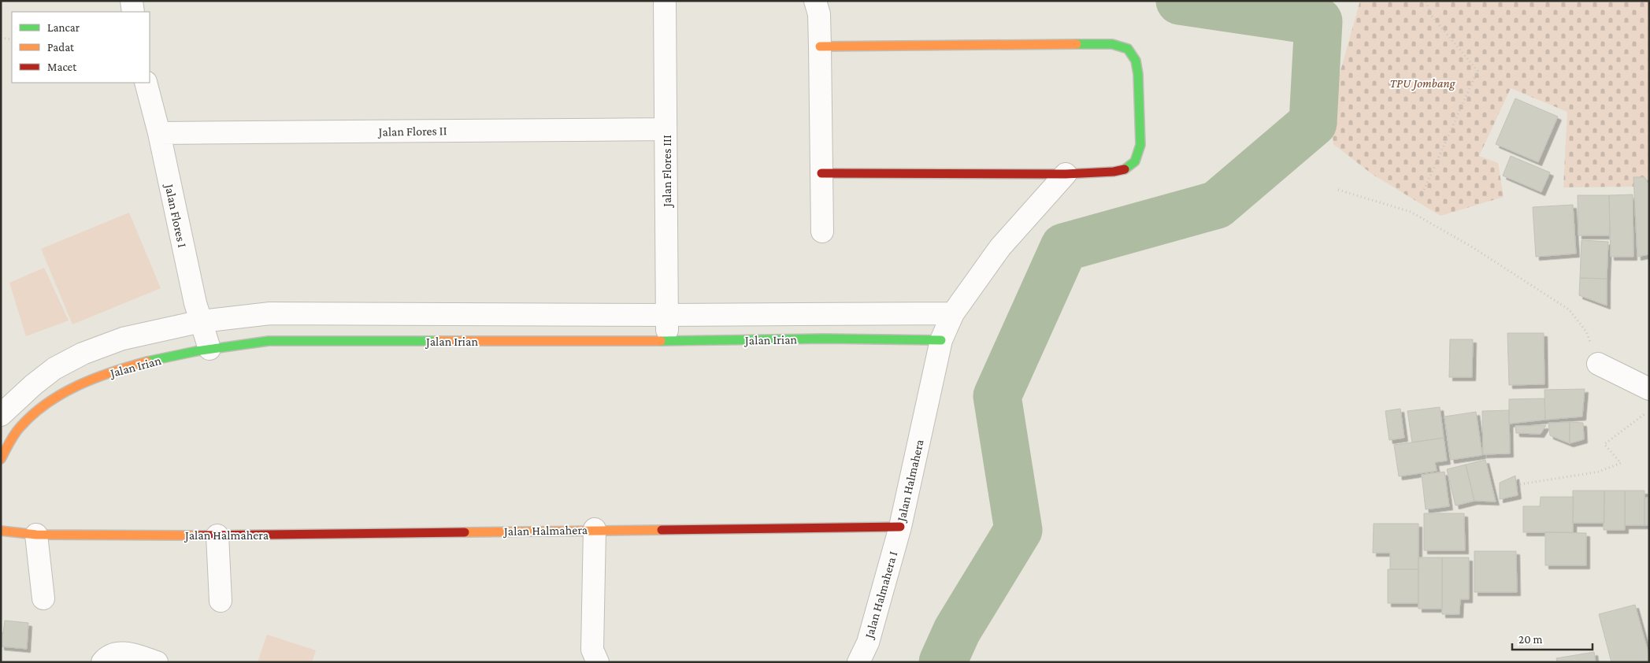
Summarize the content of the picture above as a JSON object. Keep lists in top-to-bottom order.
{
  "streets": {
    "street": [
      "Jalan Flores II",
      "Jalan Flores III",
      "Jalan Flores I",
      "Jalan Irian",
      "Jalan Halmahera",
      "Jalan Halmahera I"
    ]
  },
  "crossings": [
    ["Jalan Flores II", "Jalan Flores III"],
    ["Jalan Flores II", "Jalan Flores I"],
    ["Jalan Flores III", "Jalan Irian"],
    ["Jalan Flores I", "Jalan Irian"],
    ["Jalan Irian", "Jalan Halmahera"],
    ["Jalan Halmahera", "Jalan Halmahera I"]
  ],
  "parks": ["TPU Jombang"],
  "legend": ["Lancar", "Padat", "Macet"],
  "scale_bar": "20 m"
}
